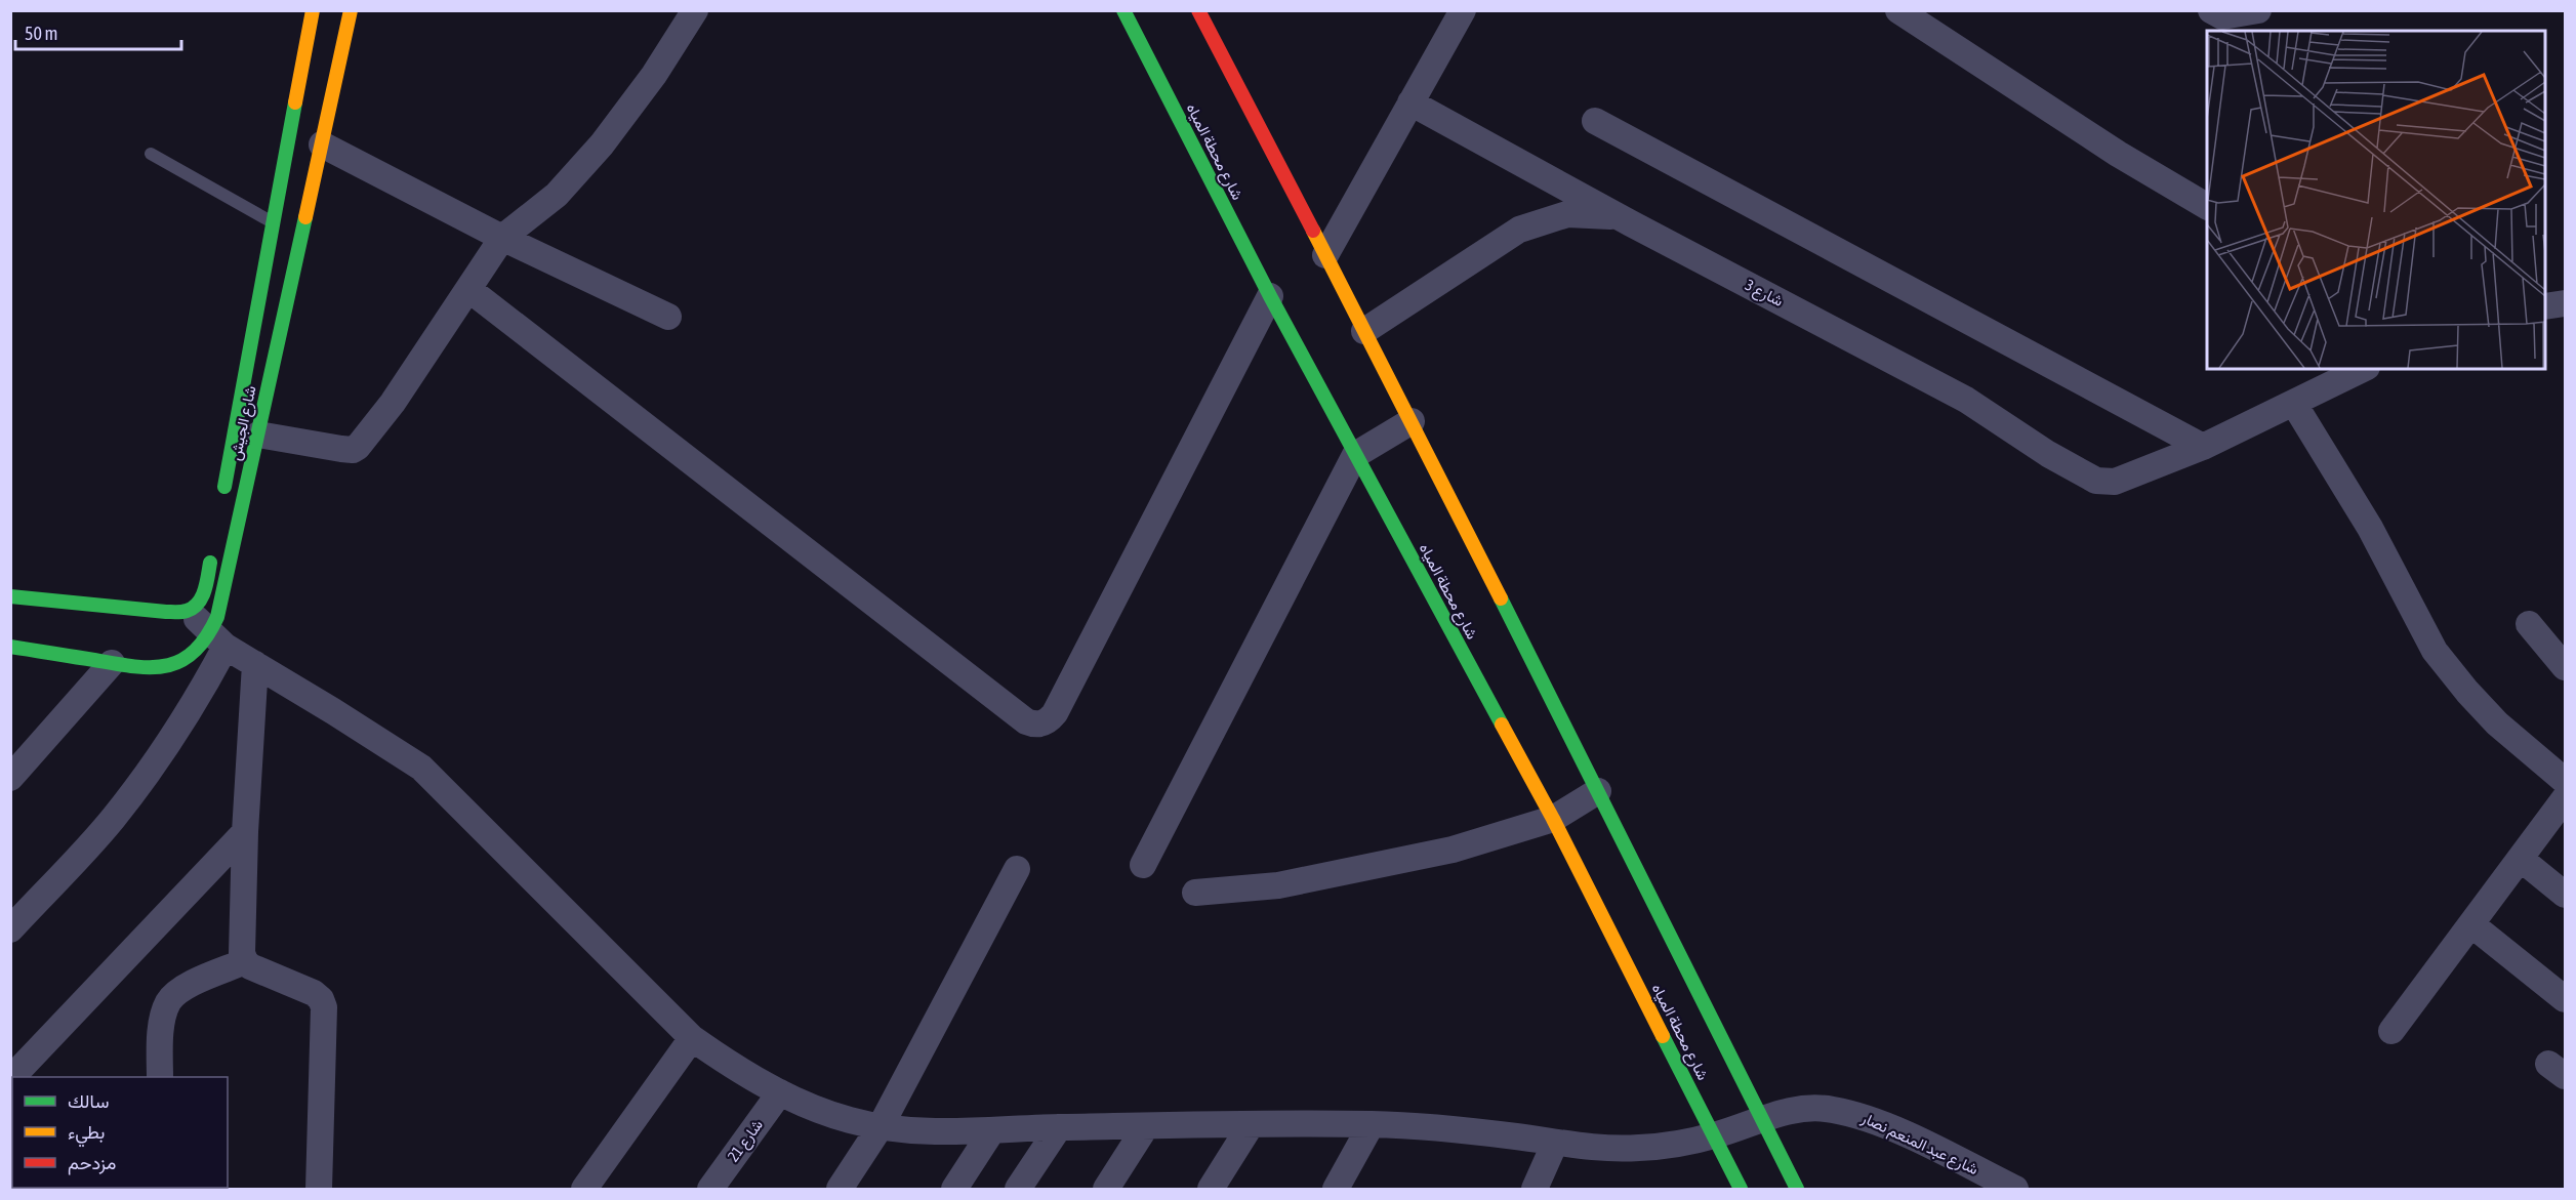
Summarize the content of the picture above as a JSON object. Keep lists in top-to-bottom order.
{
  "streets": {
    "street": [
      "شارع محطة المياه",
      "شارع 3",
      "شارع الجيش",
      "شارع 21",
      "شارع عبد المنعم نصار"
    ]
  },
  "crossings": [
    ["شارع محطة المياه", "شارع عبد المنعم نصار"],
    ["شارع الجيش", "شارع عبد المنعم نصار"],
    ["شارع 21", "شارع عبد المنعم نصار"]
  ],
  "legend": ["سالك", "بطيء", "مزدحم"],
  "scale_bar": "50 m"
}
